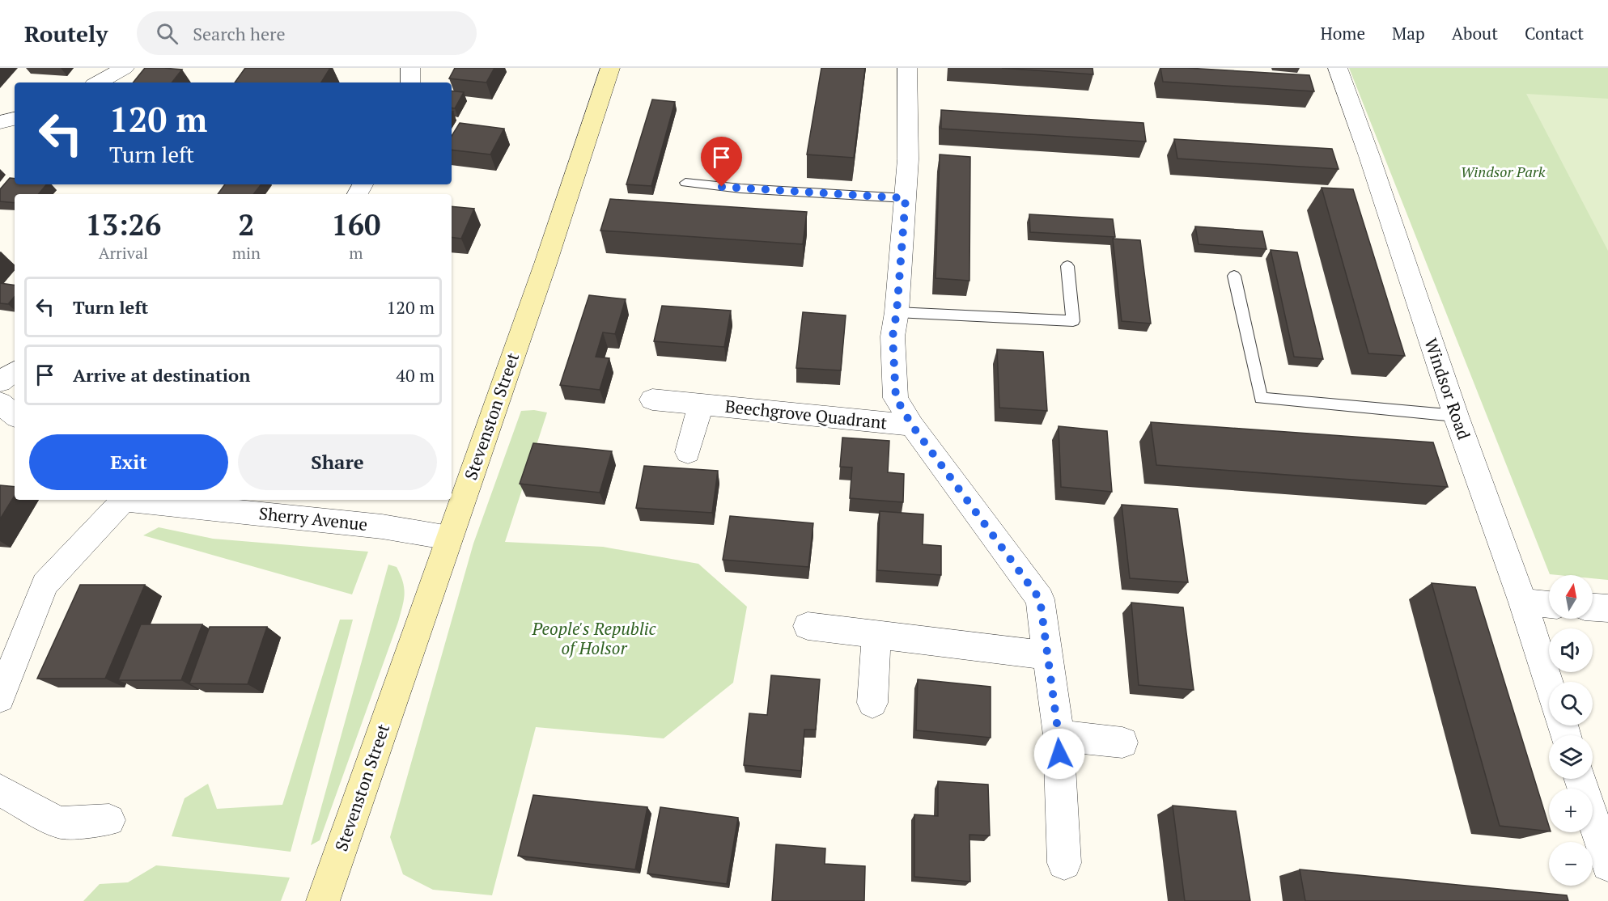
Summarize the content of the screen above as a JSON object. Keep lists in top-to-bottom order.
{
  "streets": {
    "main road": ["Stevenston Street"],
    "street": ["Windsor Road", "Beechgrove Quadrant", "Sherry Avenue"]
  },
  "crossings": [
    ["Stevenston Street", "Sherry Avenue"]
  ],
  "parks": ["Windsor Park", "People's Republic of Holsor"],
  "north": "top",
  "page": {
    "header": "Routely",
    "search": "Search here",
    "nav": [
      "Home",
      "Map",
      "About",
      "Contact"
    ],
    "turn": ["120 m", "Turn left"],
    "eta": [
      "13:26",
      "Arrival",
      "2",
      "min",
      "160",
      "m"
    ],
    "list": [
      {
        "name": "Turn left",
        "value": "120 m"
      },
      {
        "name": "Arrive at destination",
        "value": "40 m"
      }
    ],
    "buttons": ["Exit", "Share"],
    "map_buttons": ["+", "−"]
  }
}
